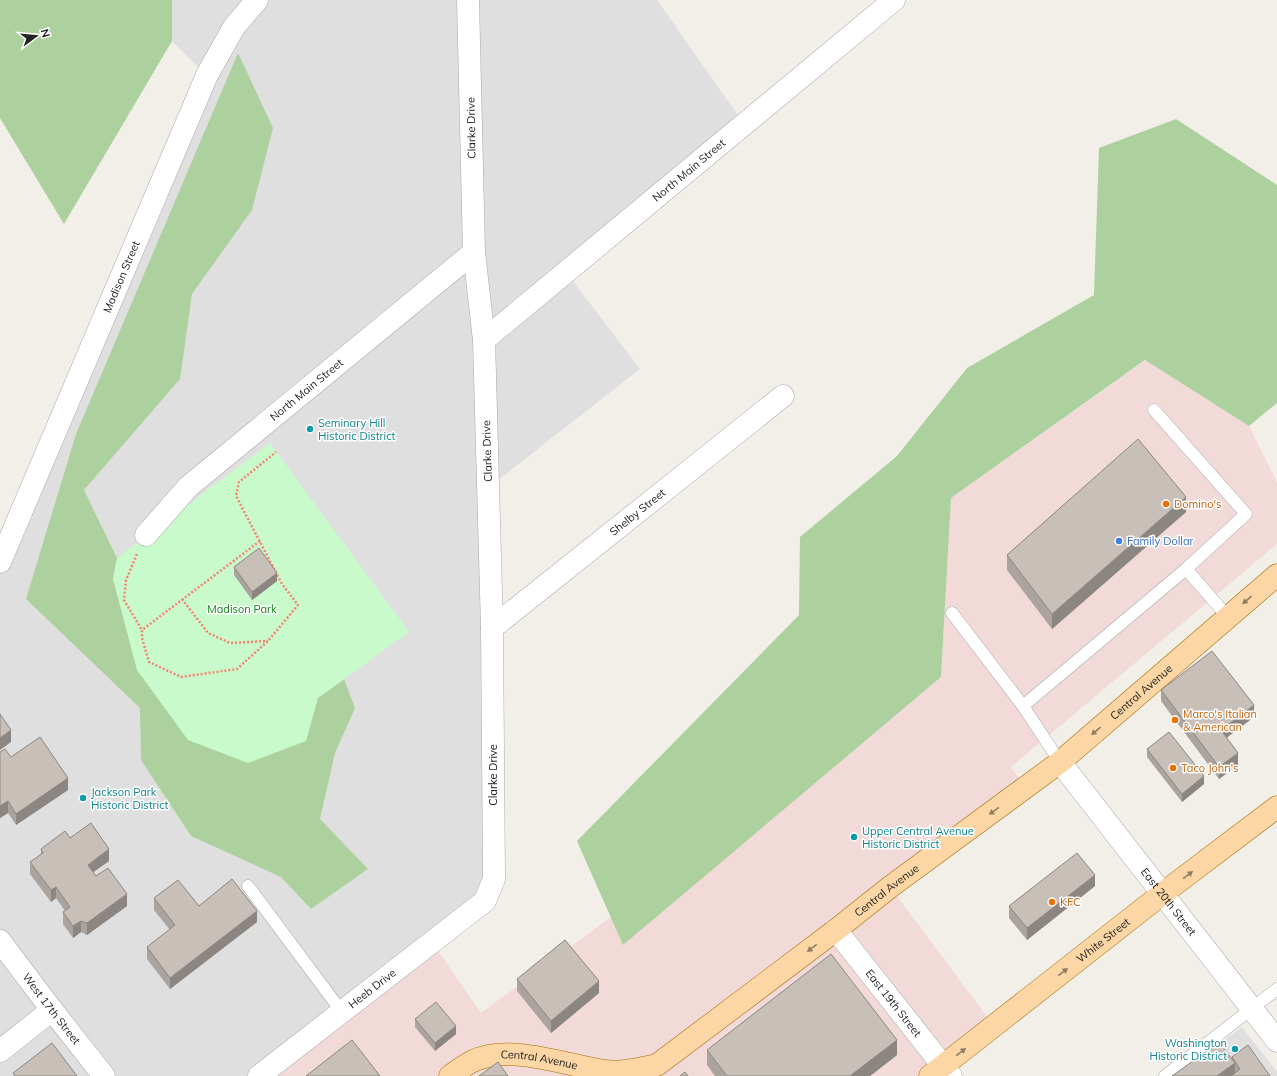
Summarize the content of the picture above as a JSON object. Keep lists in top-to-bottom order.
{
  "streets": {
    "main road": ["Central Avenue", "White Street"],
    "street": [
      "Clarke Drive",
      "North Main Street",
      "Madison Street",
      "Shelby Street",
      "East 20th Street",
      "Heeb Drive",
      "East 19th Street",
      "West 17th Street"
    ]
  },
  "crossings": [
    ["Clarke Drive", "North Main Street"],
    ["Clarke Drive", "Shelby Street"],
    ["Clarke Drive", "Heeb Drive"],
    ["Central Avenue", "East 20th Street"],
    ["Central Avenue", "East 19th Street"],
    ["East 20th Street", "White Street"],
    ["White Street", "East 19th Street"]
  ],
  "one_way": ["Central Avenue", "White Street"],
  "parks": ["Madison Park"],
  "places": [
    "Seminary Hill Historic District",
    "Domino's",
    "Family Dollar",
    "Marco's Italian & American",
    "Taco John's",
    "Jackson Park Historic District",
    "Upper Central Avenue Historic District",
    "KFC",
    "Washington Historic District"
  ],
  "north": "right"
}
